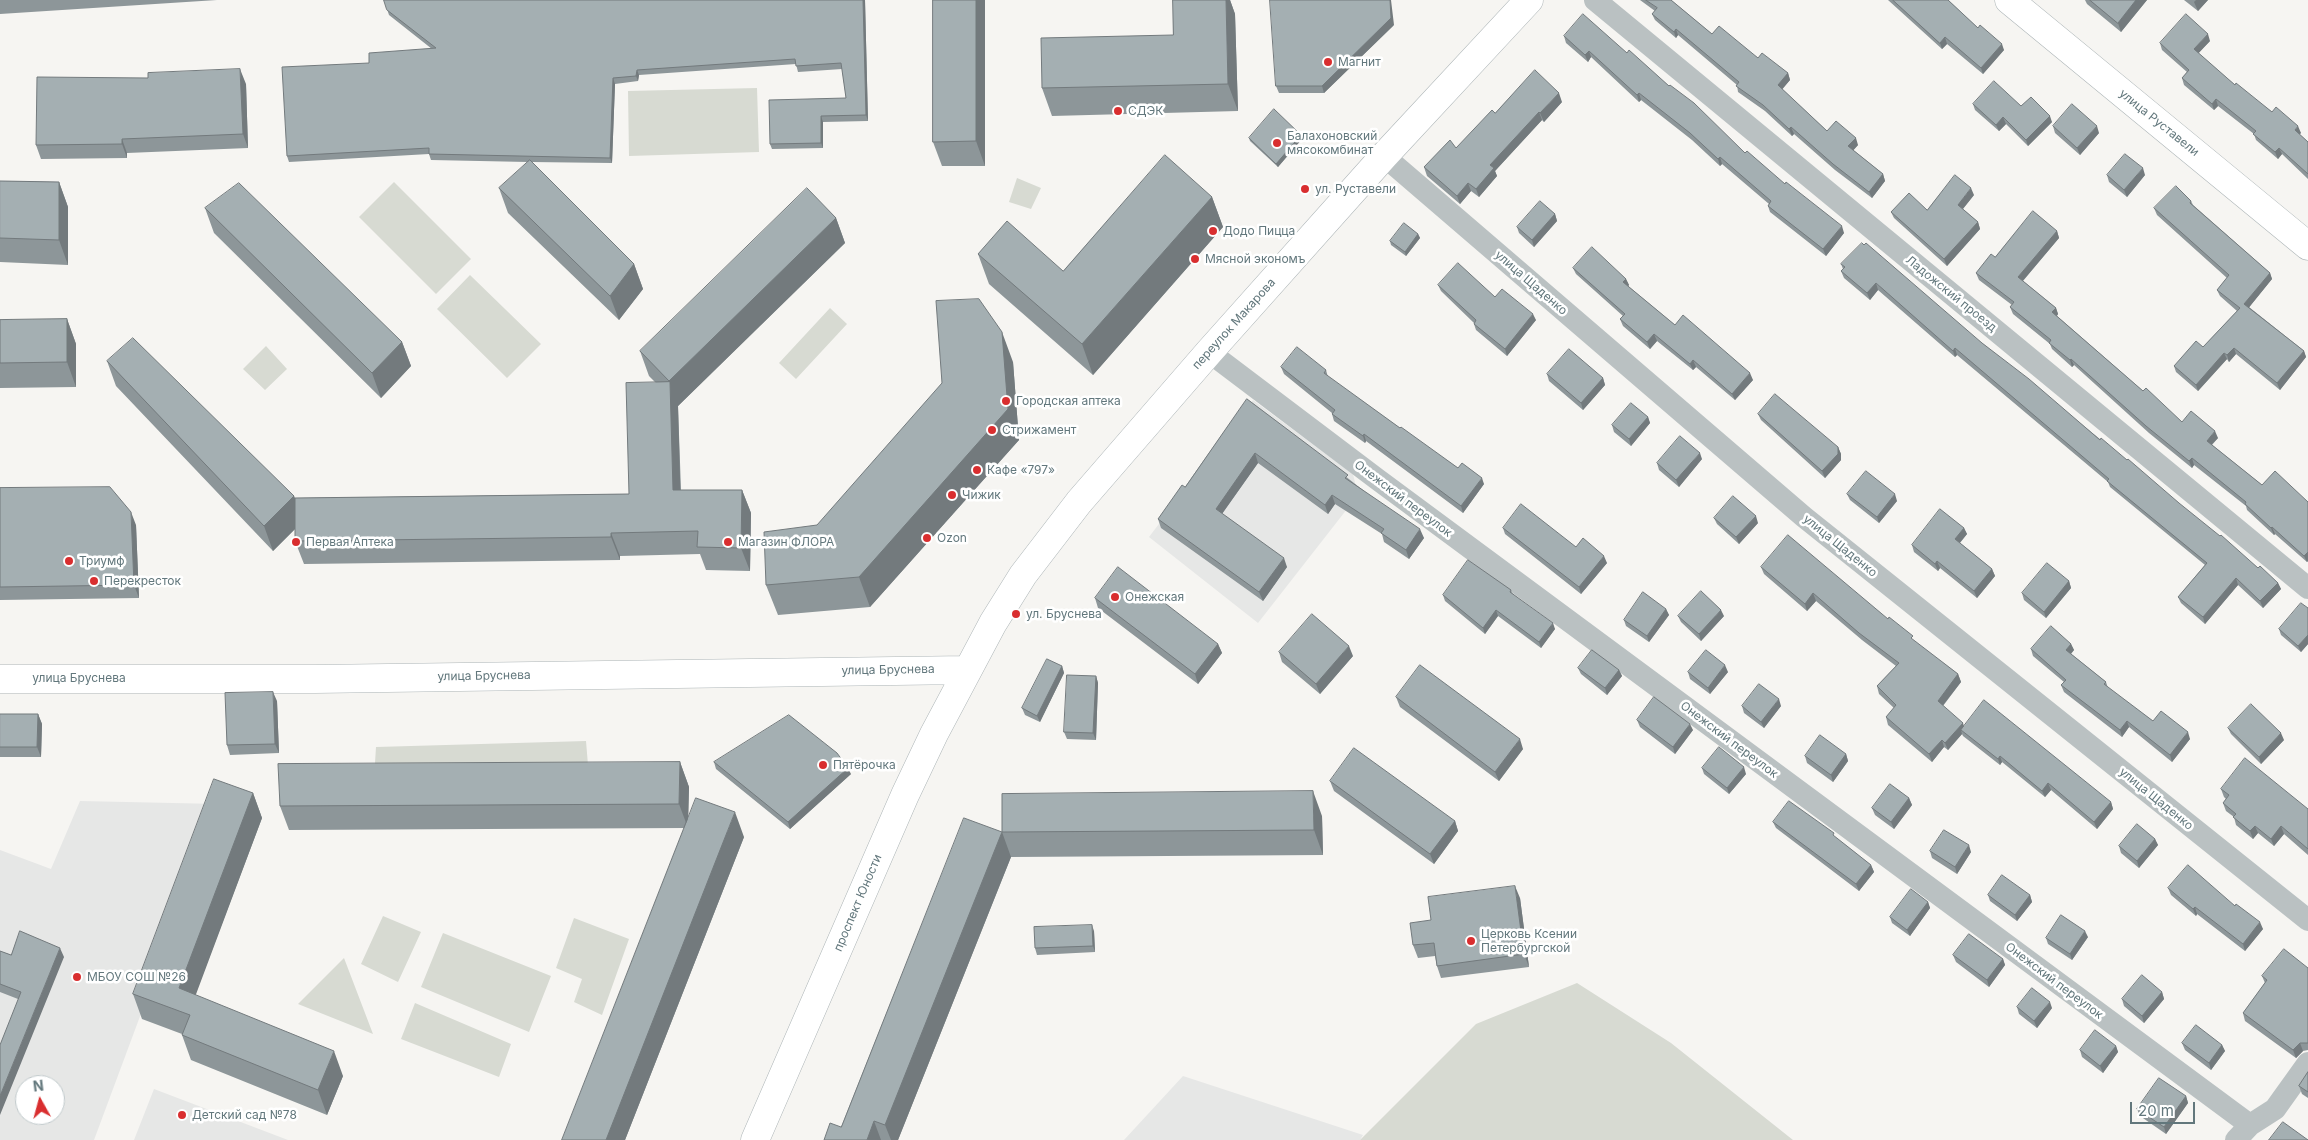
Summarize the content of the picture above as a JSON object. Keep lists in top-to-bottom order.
{
  "streets": {
    "main road": [
      "улица Руставели",
      "переулок Макарова",
      "улица Бруснева",
      "проспект Юности"
    ],
    "street": ["улица Щаденко", "Ладожский проезд", "Онежский переулок"]
  },
  "crossings": [
    ["улица Щаденко", "переулок Макарова"],
    ["переулок Макарова", "Онежский переулок"],
    ["переулок Макарова", "улица Бруснева"],
    ["переулок Макарова", "проспект Юности"],
    ["улица Бруснева", "проспект Юности"]
  ],
  "places": [
    "Магнит",
    "СДЭК",
    "Балахоновский мясокомбинат",
    "ул. Руставели",
    "Додо Пицца",
    "Мясной экономъ",
    "Городская аптека",
    "Стрижамент",
    "Кафе «797»",
    "Чижик",
    "Ozon",
    "Первая Аптека",
    "Магазин ФЛОРА",
    "Триумф",
    "Перекресток",
    "Онежская",
    "ул. Бруснева",
    "Пятёрочка",
    "Церковь Ксении Петербургской",
    "МБОУ СОШ №26",
    "Детский сад №78"
  ],
  "scale_bar": "20 m",
  "north": "top"
}
